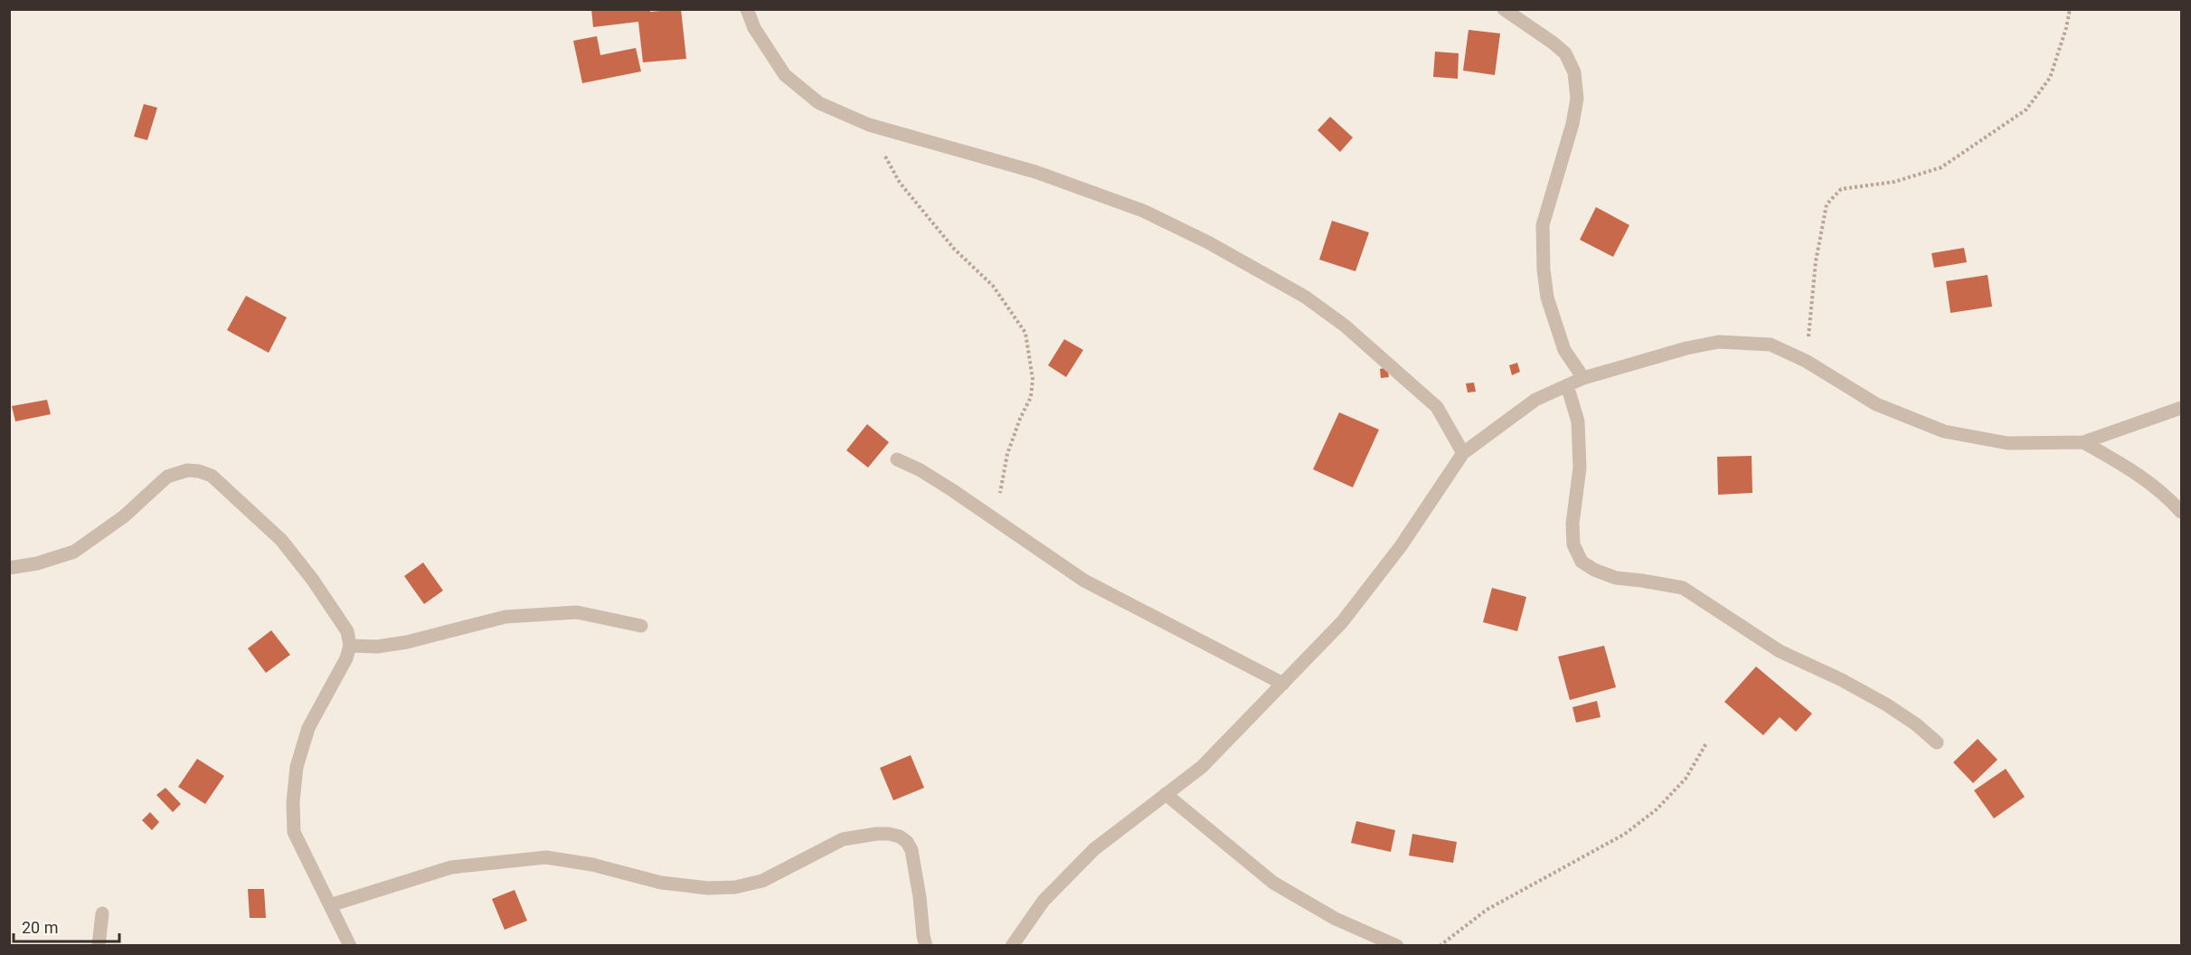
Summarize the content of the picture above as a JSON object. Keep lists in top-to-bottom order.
{
  "scale_bar": "20 m"
}
